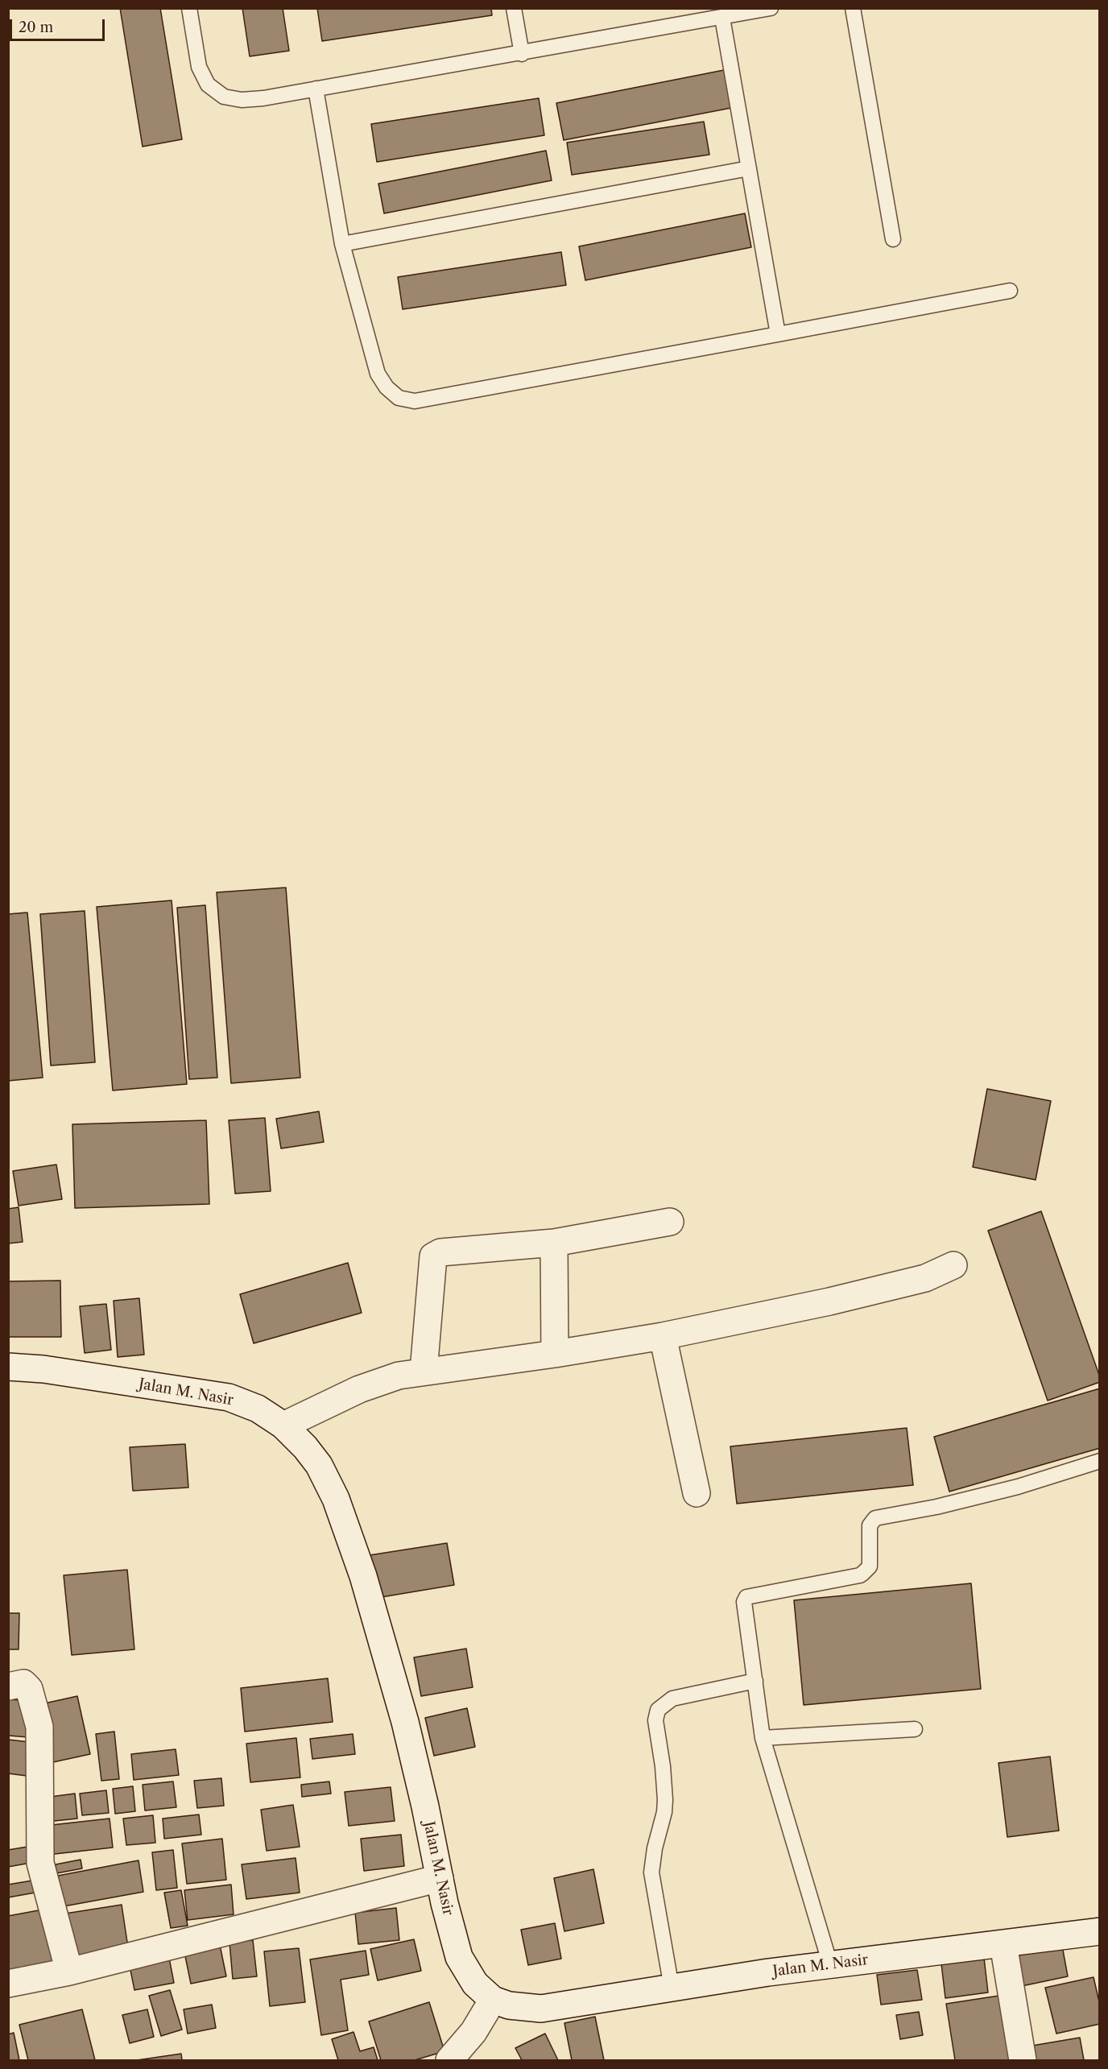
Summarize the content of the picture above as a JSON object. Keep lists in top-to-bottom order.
{
  "streets": {
    "street": ["Jalan M. Nasir"]
  },
  "scale_bar": "20 m"
}
